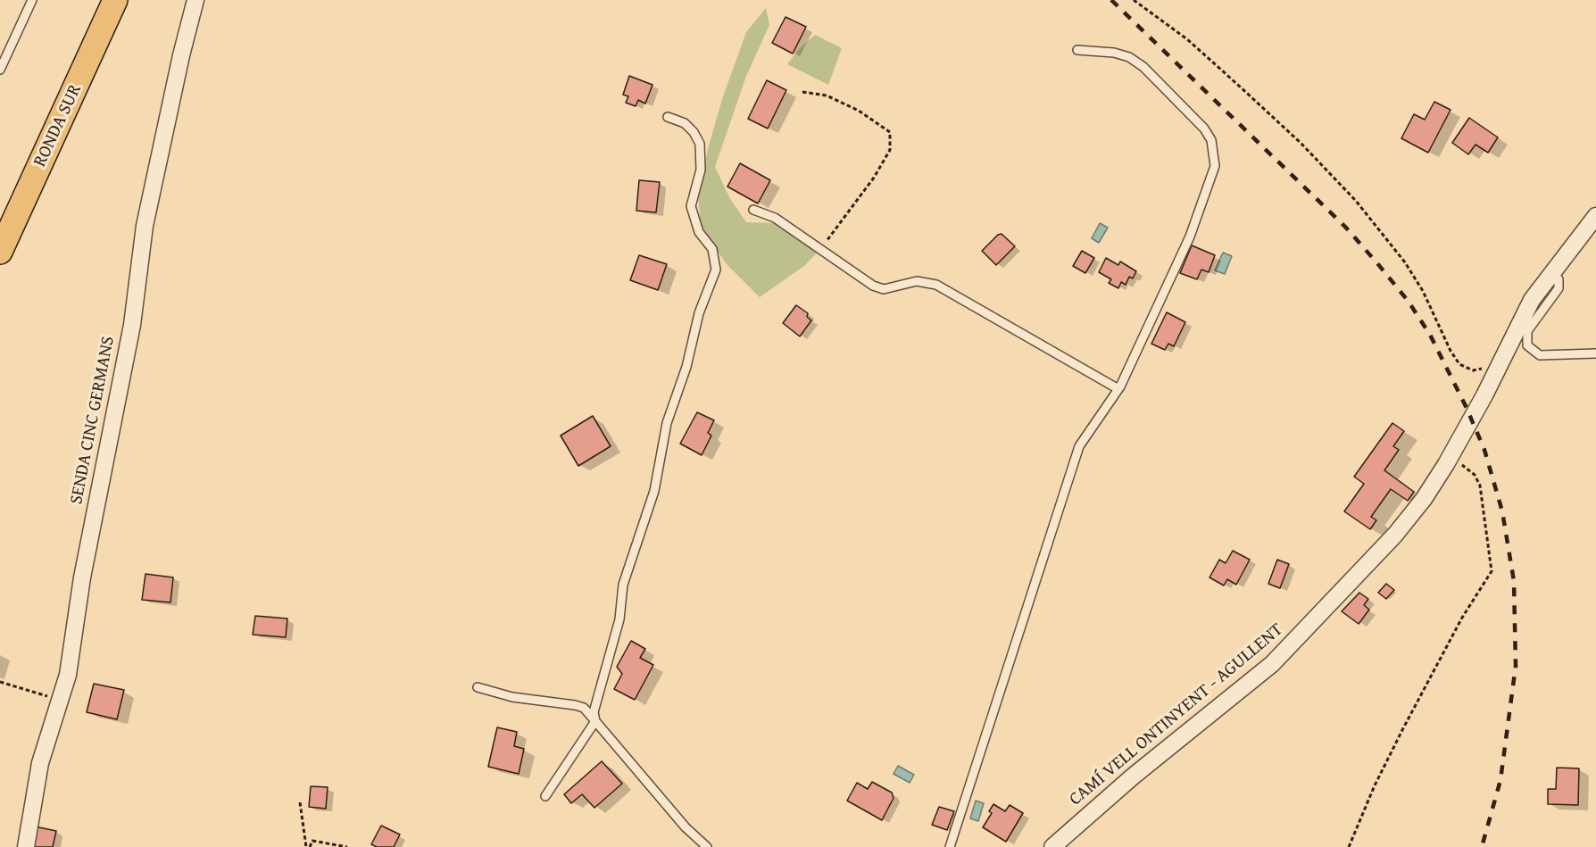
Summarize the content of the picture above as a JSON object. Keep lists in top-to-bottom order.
{
  "streets": {
    "main road": ["RONDA SUR"],
    "street": ["SENDA CINC GERMANS", "CAMÍ VELL ONTINYENT - AGULLENT"]
  }
}
